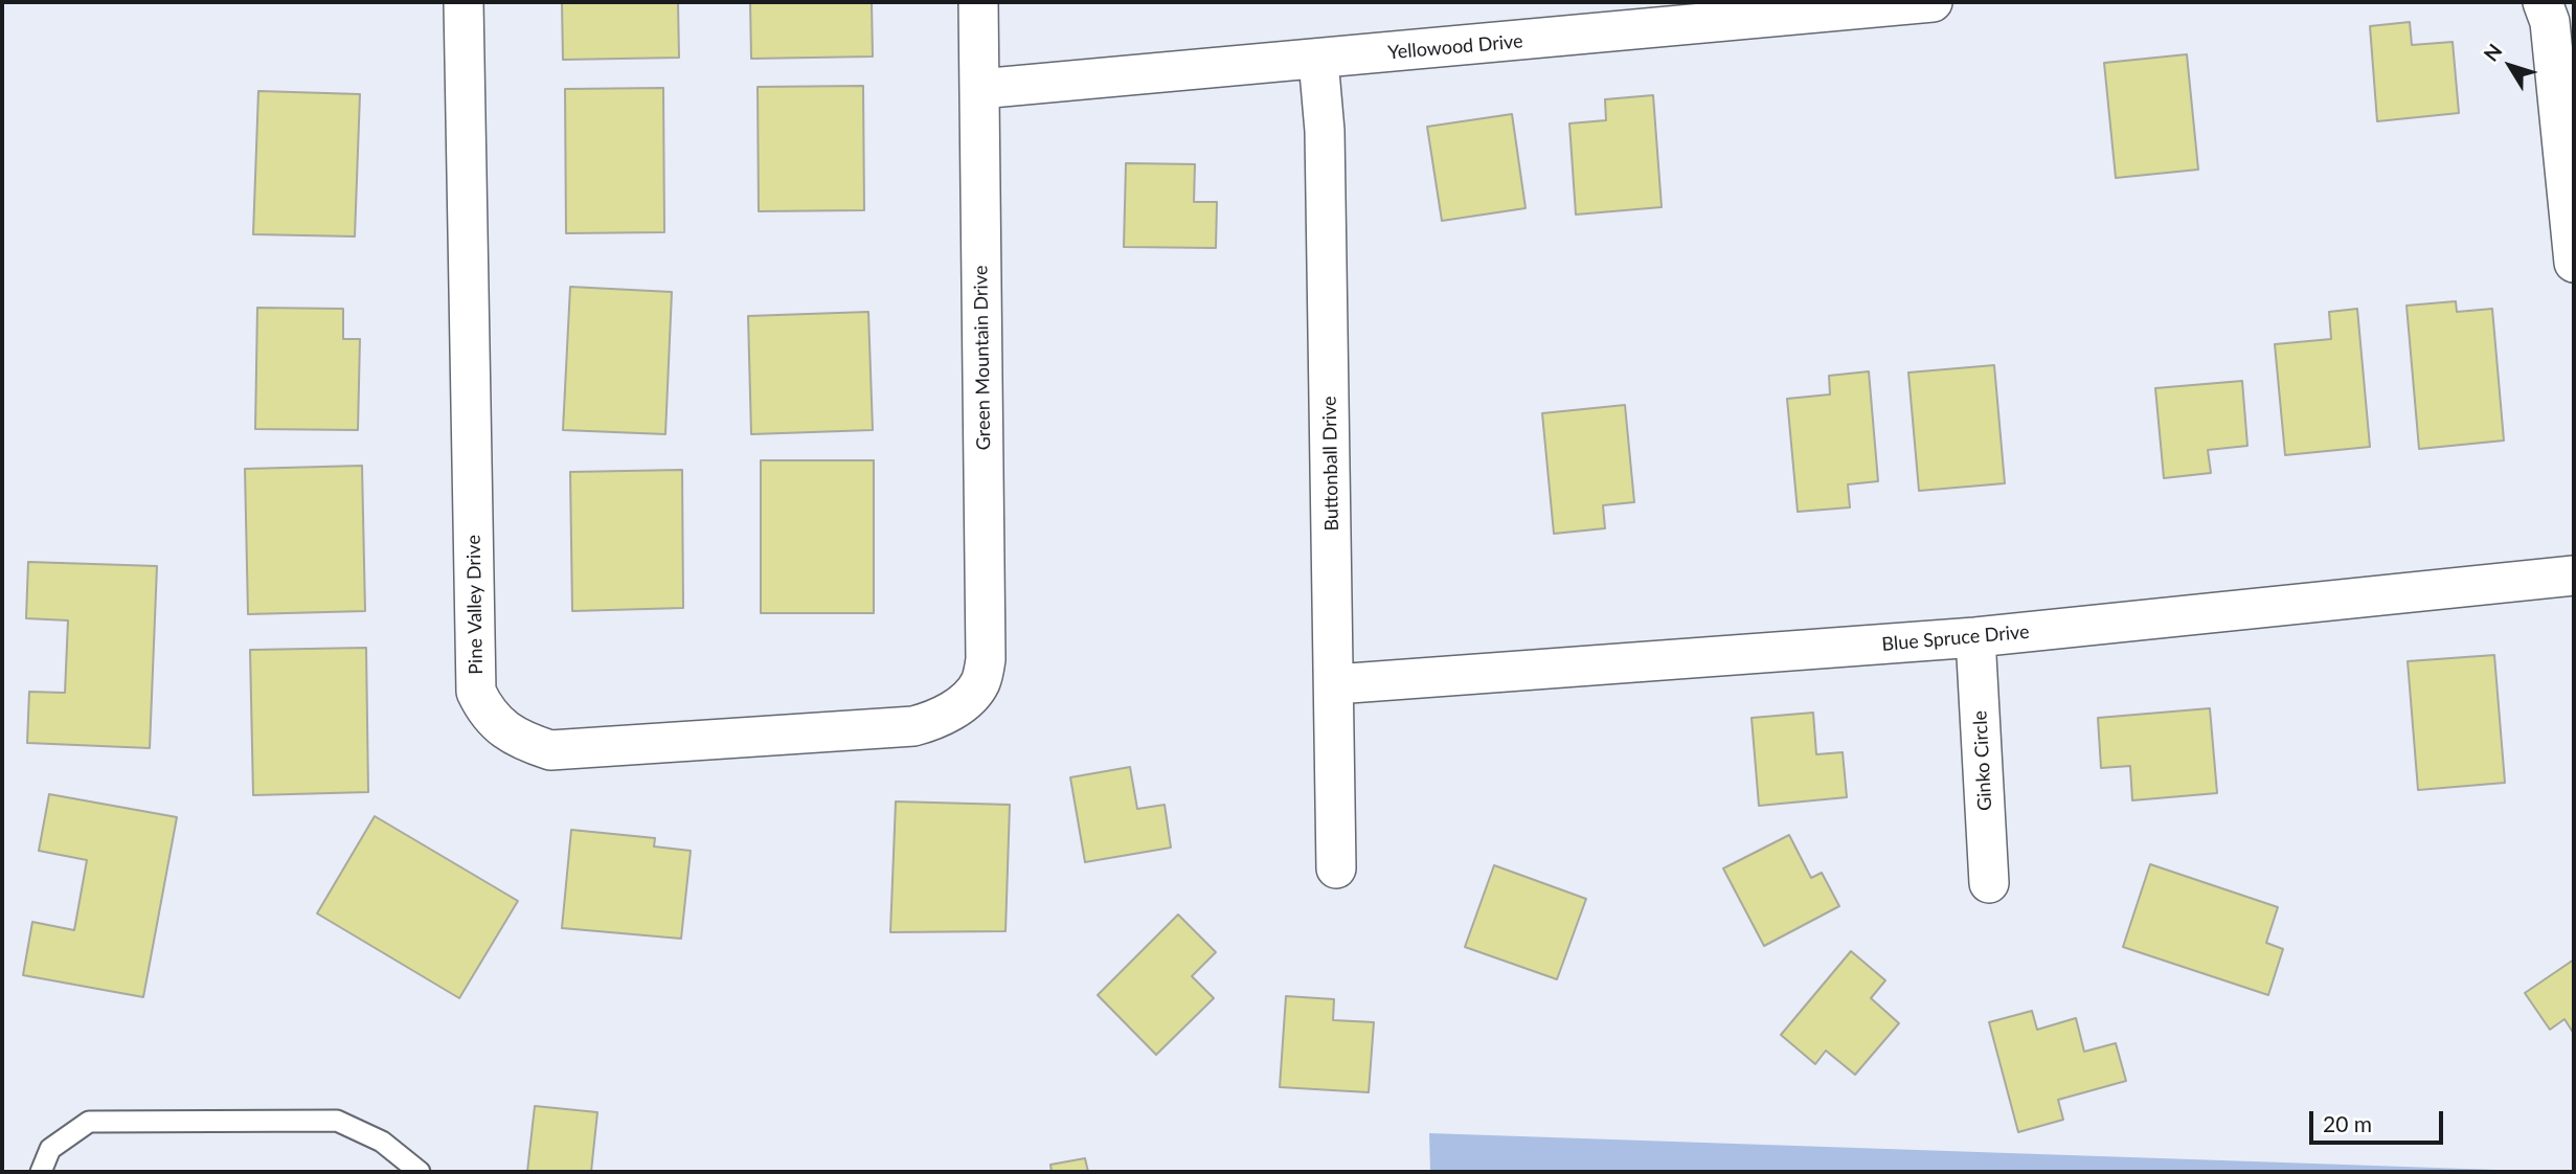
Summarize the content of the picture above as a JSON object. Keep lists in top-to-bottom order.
{
  "streets": {
    "street": [
      "Yellowood Drive",
      "Green Mountain Drive",
      "Buttonball Drive",
      "Pine Valley Drive",
      "Blue Spruce Drive",
      "Ginko Circle"
    ]
  },
  "crossings": [
    ["Yellowood Drive", "Green Mountain Drive"],
    ["Yellowood Drive", "Buttonball Drive"],
    ["Green Mountain Drive", "Pine Valley Drive"],
    ["Buttonball Drive", "Blue Spruce Drive"],
    ["Blue Spruce Drive", "Ginko Circle"]
  ],
  "scale_bar": "20 m",
  "north": "top left"
}
